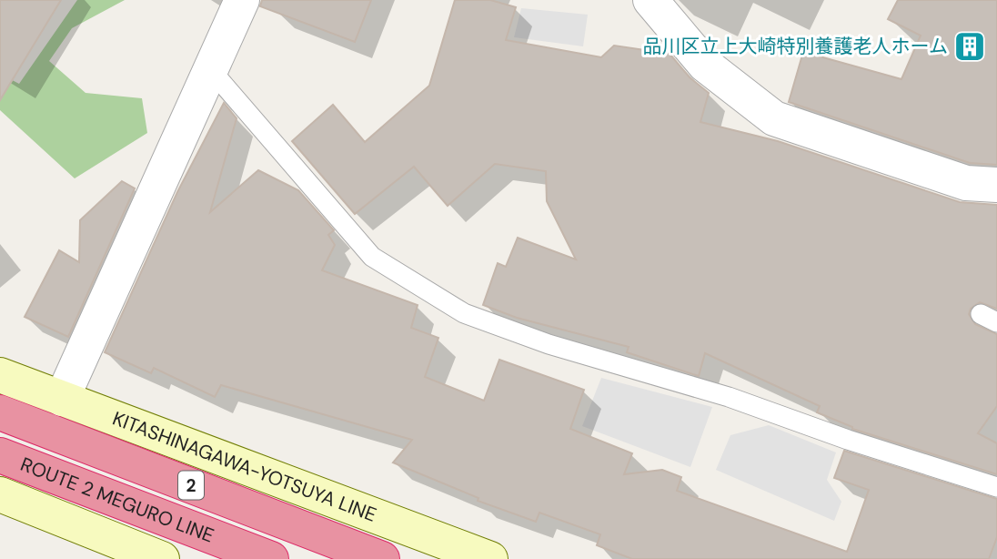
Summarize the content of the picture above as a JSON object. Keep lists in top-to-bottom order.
{
  "streets": {
    "highway": ["2", "ROUTE 2 MEGURO LINE"],
    "main road": ["KITASHINAGAWA-YOTSUYA LINE"]
  },
  "places": {
    "building": ["品川区立上大崎特別養護老人ホーム"]
  }
}
